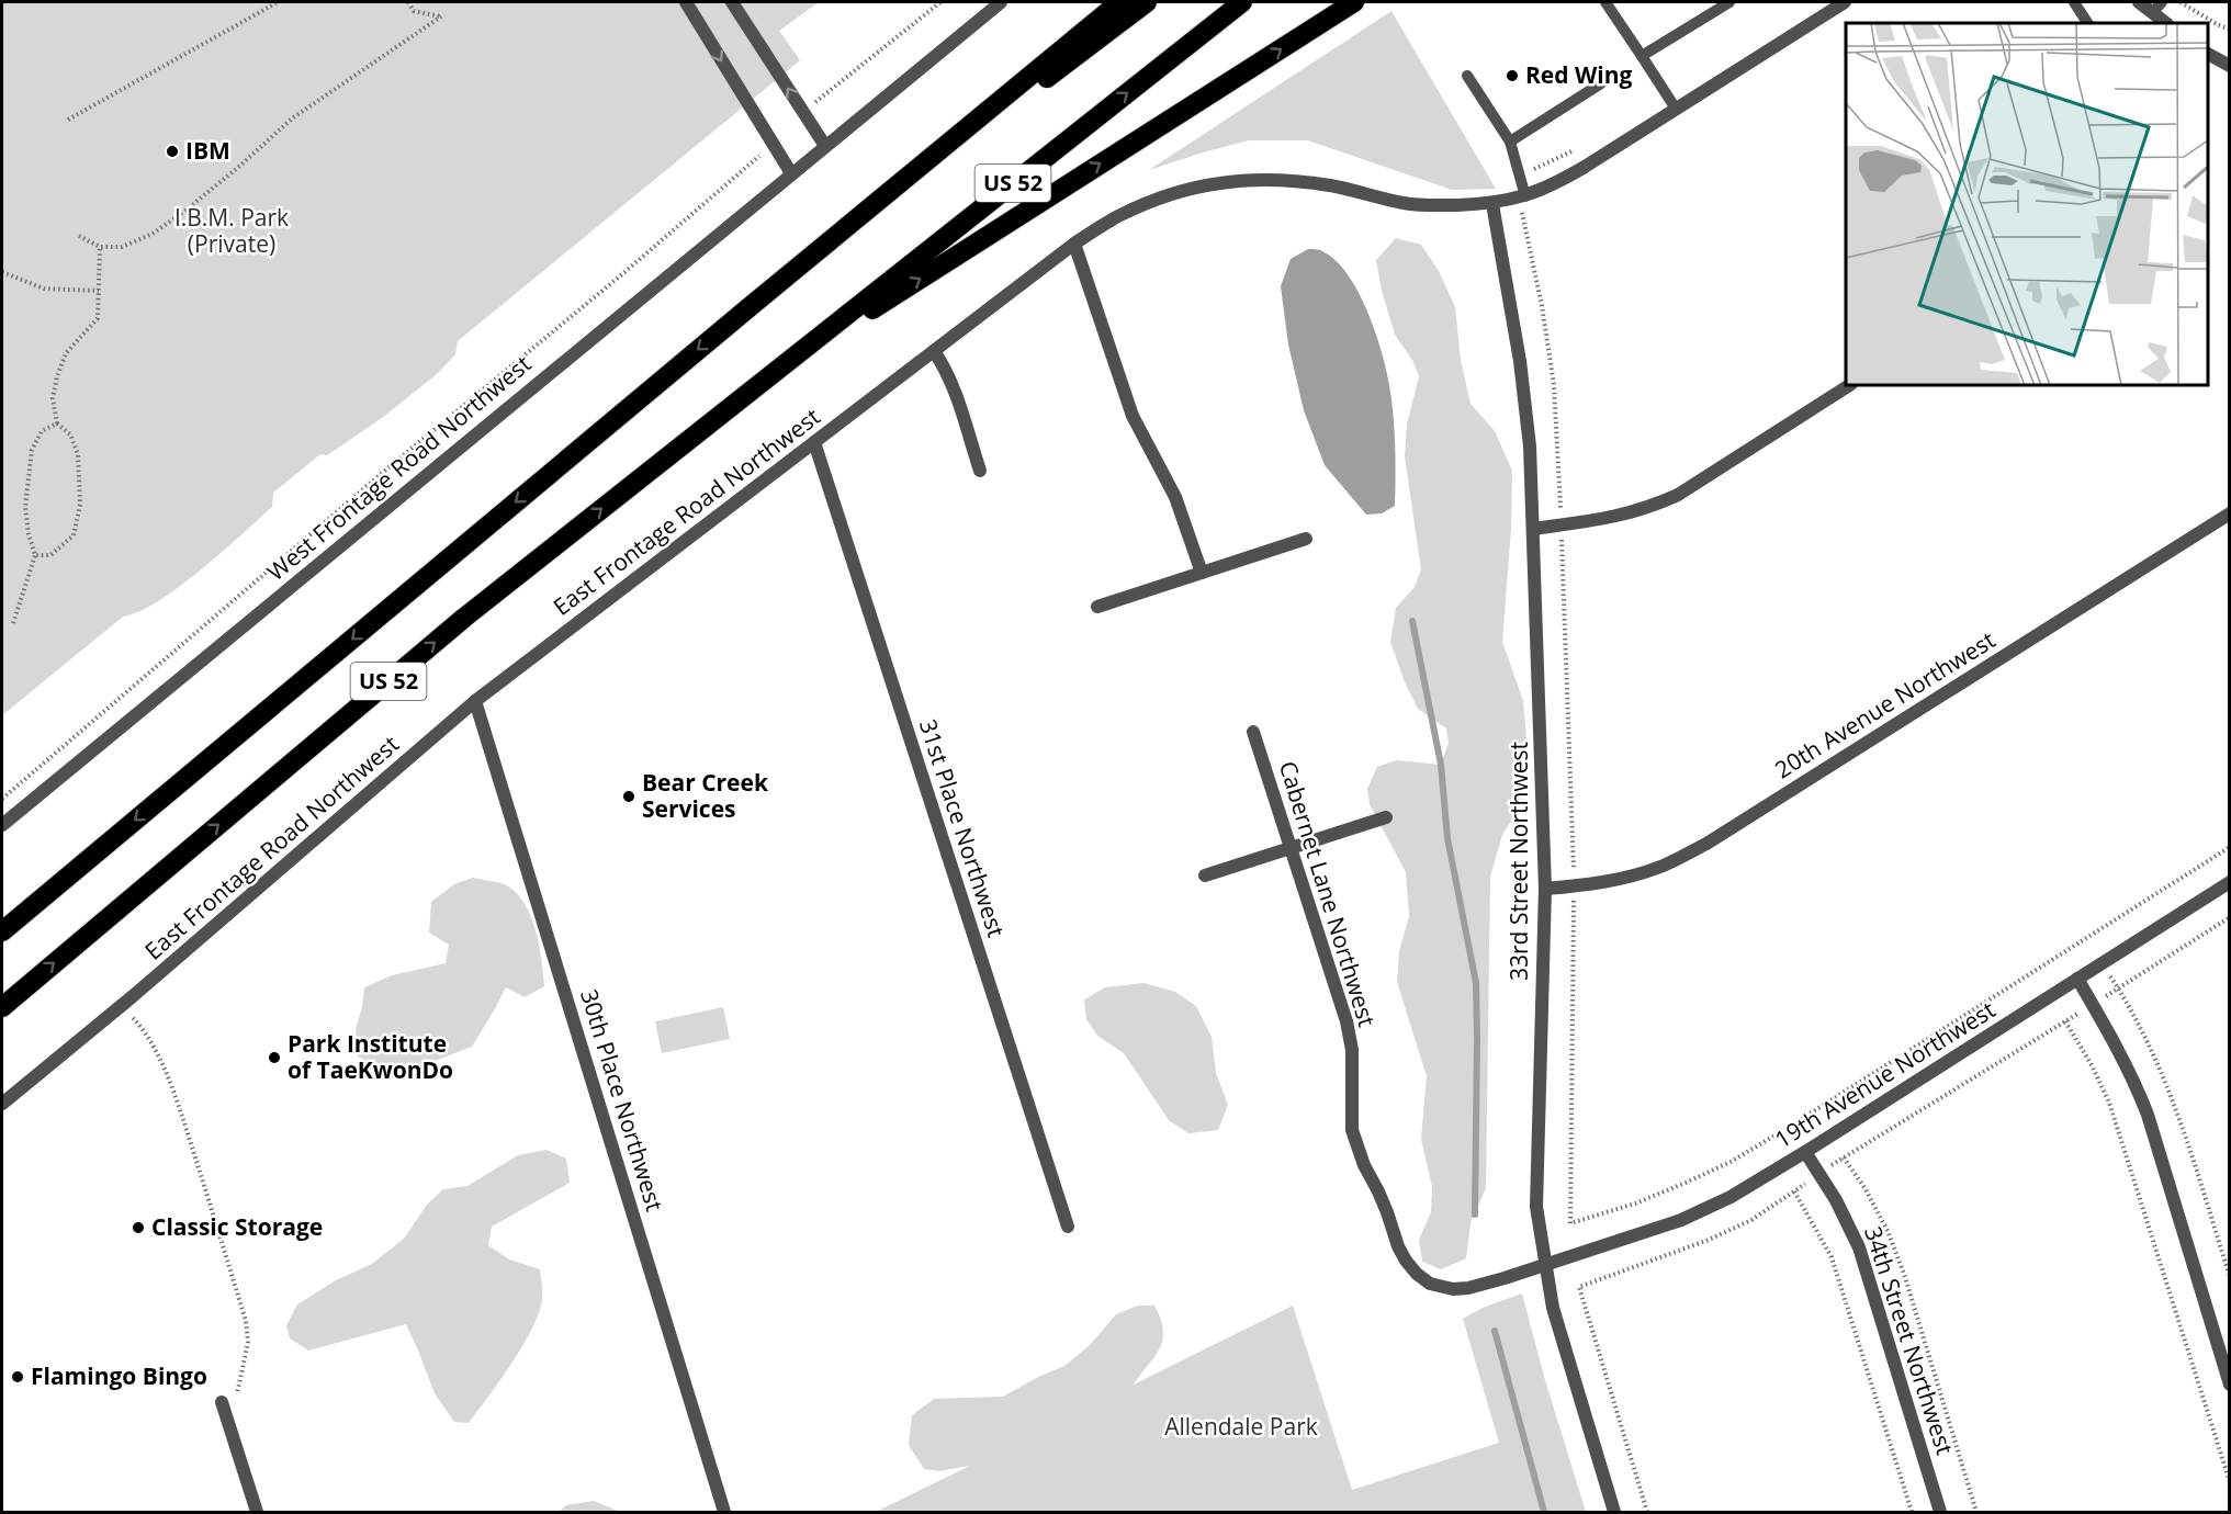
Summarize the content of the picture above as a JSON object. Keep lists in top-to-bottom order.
{
  "streets": {
    "highway": ["US 52"],
    "street": [
      "West Frontage Road Northwest",
      "East Frontage Road Northwest",
      "20th Avenue Northwest",
      "31st Place Northwest",
      "33rd Street Northwest",
      "Cabernet Lane Northwest",
      "19th Avenue Northwest",
      "30th Place Northwest",
      "34th Street Northwest"
    ]
  },
  "crossings": [
    ["East Frontage Road Northwest", "31st Place Northwest"],
    ["East Frontage Road Northwest", "33rd Street Northwest"],
    ["East Frontage Road Northwest", "30th Place Northwest"],
    ["20th Avenue Northwest", "33rd Street Northwest"],
    ["33rd Street Northwest", "Cabernet Lane Northwest"],
    ["33rd Street Northwest", "19th Avenue Northwest"],
    ["Cabernet Lane Northwest", "19th Avenue Northwest"],
    ["19th Avenue Northwest", "34th Street Northwest"]
  ],
  "parks": ["I.B.M. Park (Private)", "Allendale Park"],
  "places": [
    "Red Wing",
    "IBM",
    "Bear Creek Services",
    "Park Institute of TaeKwonDo",
    "Classic Storage",
    "Flamingo Bingo"
  ]
}
